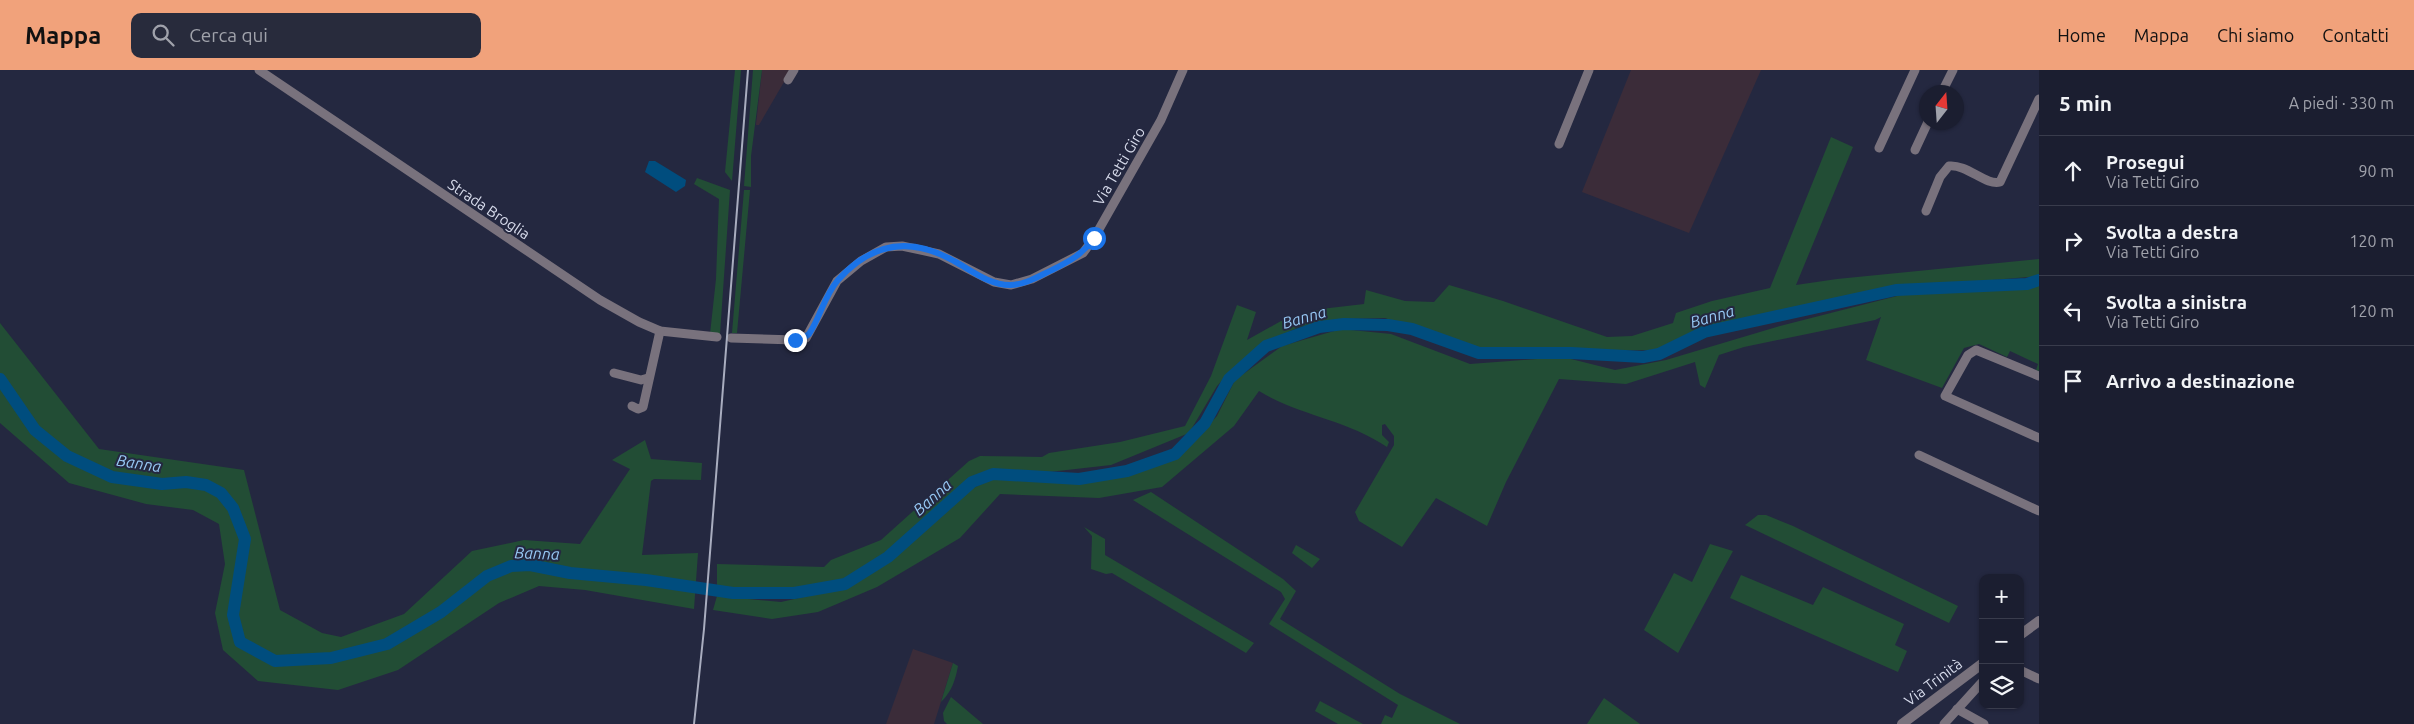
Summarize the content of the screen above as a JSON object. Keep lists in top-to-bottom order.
{
  "streets": {
    "street": ["Via Tetti Giro", "Strada Broglia", "Via Trinità"]
  },
  "water": ["Banna"],
  "north": "top",
  "page": {
    "header": "Mappa",
    "search": "Cerca qui",
    "nav": [
      "Home",
      "Mappa",
      "Chi siamo",
      "Contatti"
    ],
    "heading": ["5 min", "A piedi · 330 m"],
    "list": [
      ["Prosegui", "Via Tetti Giro", "90 m"],
      ["Svolta a destra", "Via Tetti Giro", "120 m"],
      ["Svolta a sinistra", "Via Tetti Giro", "120 m"],
      "Arrivo a destinazione"
    ],
    "map_buttons": ["+", "−"]
  }
}
